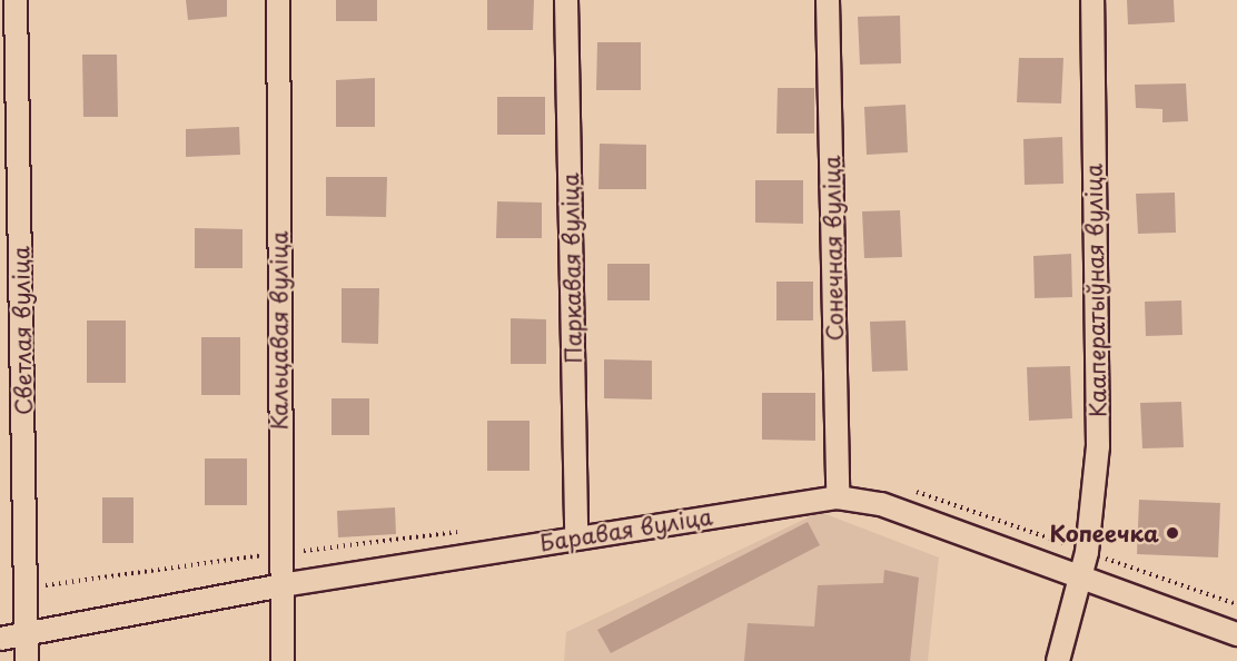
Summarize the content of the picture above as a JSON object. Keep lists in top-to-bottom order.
{
  "streets": {
    "street": [
      "Сонечная вуліца",
      "Паркавая вуліца",
      "Кааператыўная вуліца",
      "Светлая вуліца",
      "Кальцавая вуліца",
      "Баравая вуліца"
    ]
  },
  "crossings": [
    ["Сонечная вуліца", "Баравая вуліца"],
    ["Паркавая вуліца", "Баравая вуліца"],
    ["Кааператыўная вуліца", "Баравая вуліца"],
    ["Светлая вуліца", "Баравая вуліца"],
    ["Кальцавая вуліца", "Баравая вуліца"]
  ],
  "places": ["Копеечка"]
}
